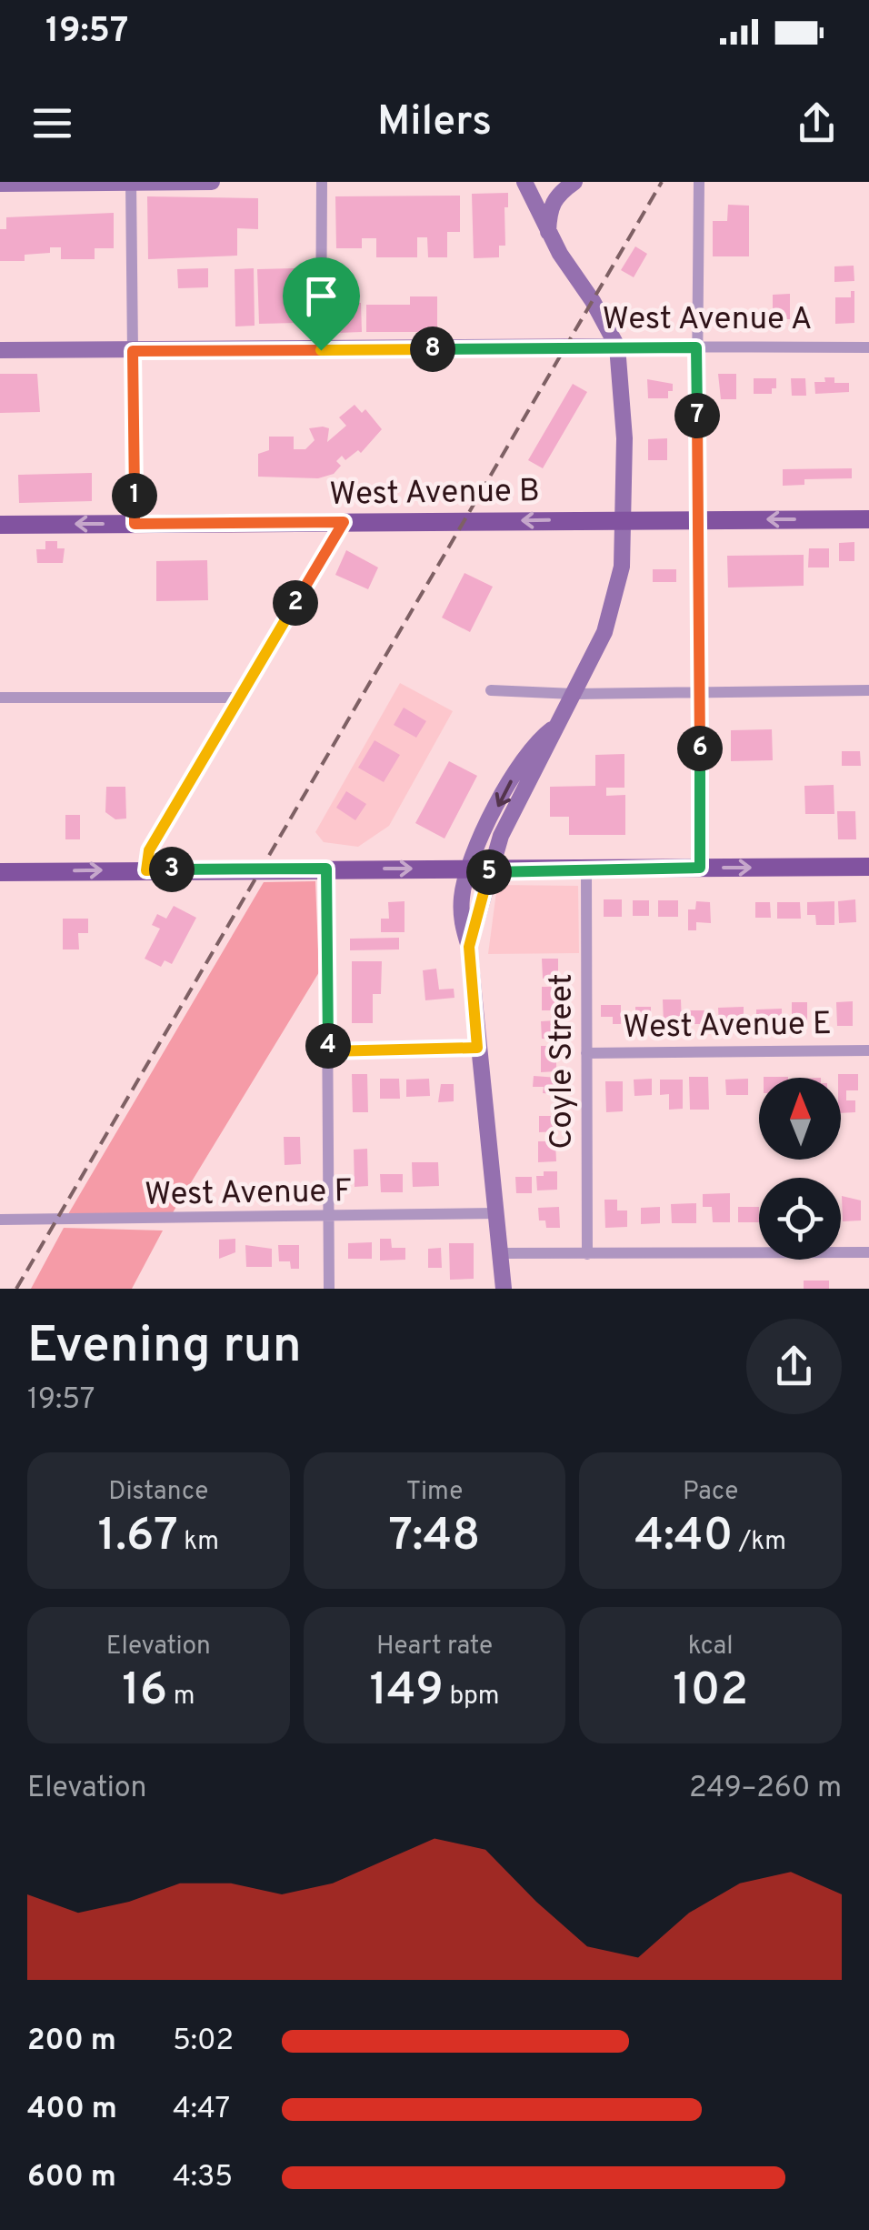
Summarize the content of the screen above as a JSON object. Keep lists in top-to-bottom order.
{
  "streets": {
    "main road": ["West Avenue B"],
    "street": [
      "West Avenue A",
      "West Avenue E",
      "Coyle Street",
      "West Avenue F"
    ]
  },
  "crossings": [
    ["West Avenue E", "Coyle Street"]
  ],
  "one_way": ["West Avenue B"],
  "north": "top",
  "page": {
    "status": "19:57",
    "header": "Milers",
    "pins": [
      "8",
      "7",
      "1",
      "2",
      "6",
      "3",
      "5",
      "4"
    ],
    "heading": ["Evening run", "19:57"],
    "stats": [
      ["Distance", "1.67 km"],
      ["Time", "7:48"],
      ["Pace", "4:40 /km"],
      ["Elevation", "16 m"],
      ["Heart rate", "149 bpm"],
      ["kcal", "102"]
    ],
    "chart": ["Elevation", "249–260 m"],
    "list": [
      {
        "name": "200 m",
        "note": "5:02"
      },
      {
        "name": "400 m",
        "note": "4:47"
      },
      {
        "name": "600 m",
        "note": "4:35"
      }
    ]
  }
}
